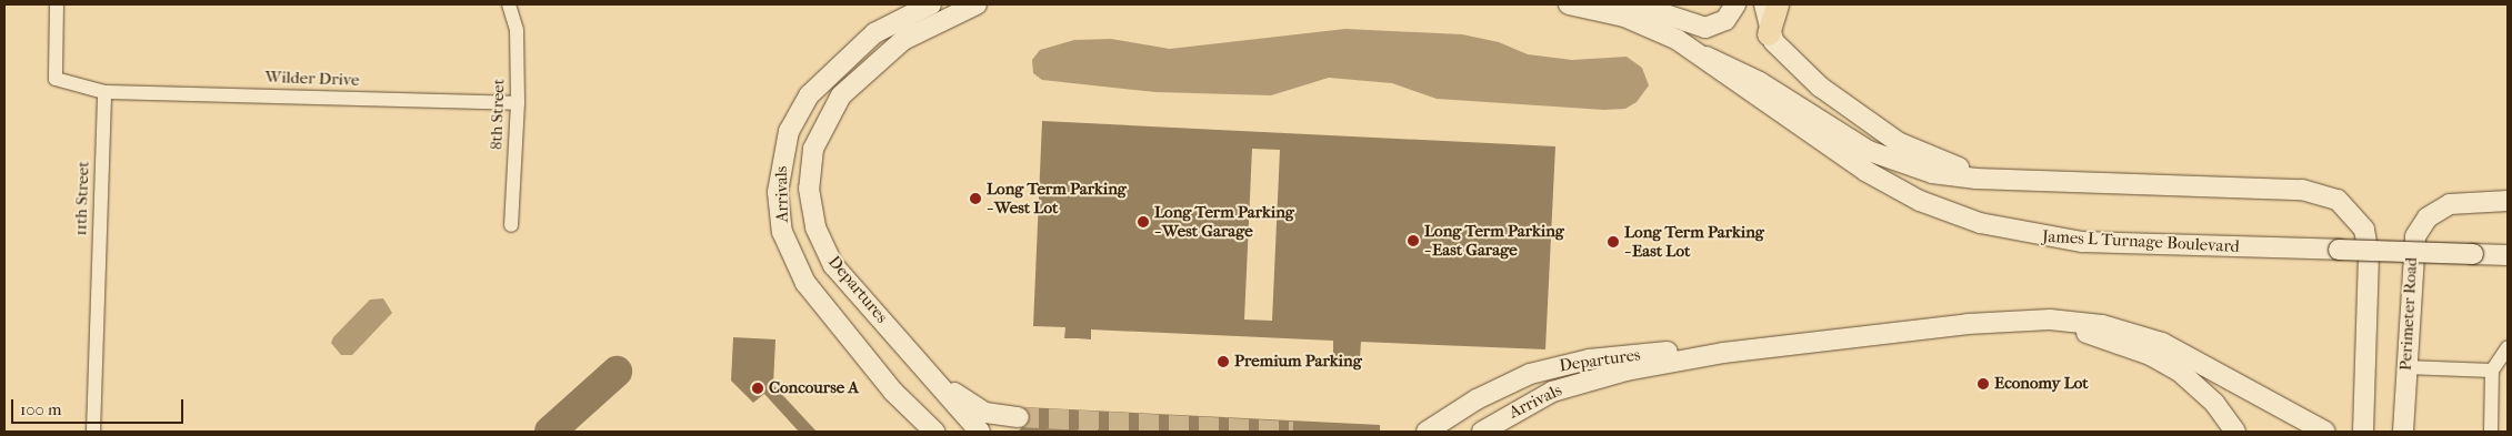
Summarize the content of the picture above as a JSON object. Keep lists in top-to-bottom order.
{
  "streets": {
    "street": [
      "Wilder Drive",
      "8th Street",
      "Arrivals",
      "11th Street",
      "James L Turnage Boulevard",
      "Departures",
      "Perimeter Road"
    ]
  },
  "crossings": [
    ["Wilder Drive", "8th Street"],
    ["Wilder Drive", "11th Street"],
    ["Arrivals", "Departures"]
  ],
  "places": [
    "Long Term Parking - West Lot",
    "Long Term Parking - West Garage",
    "Long Term Parking - East Garage",
    "Long Term Parking - East Lot",
    "Premium Parking",
    "Economy Lot",
    "Concourse A"
  ],
  "scale_bar": "100 m"
}
